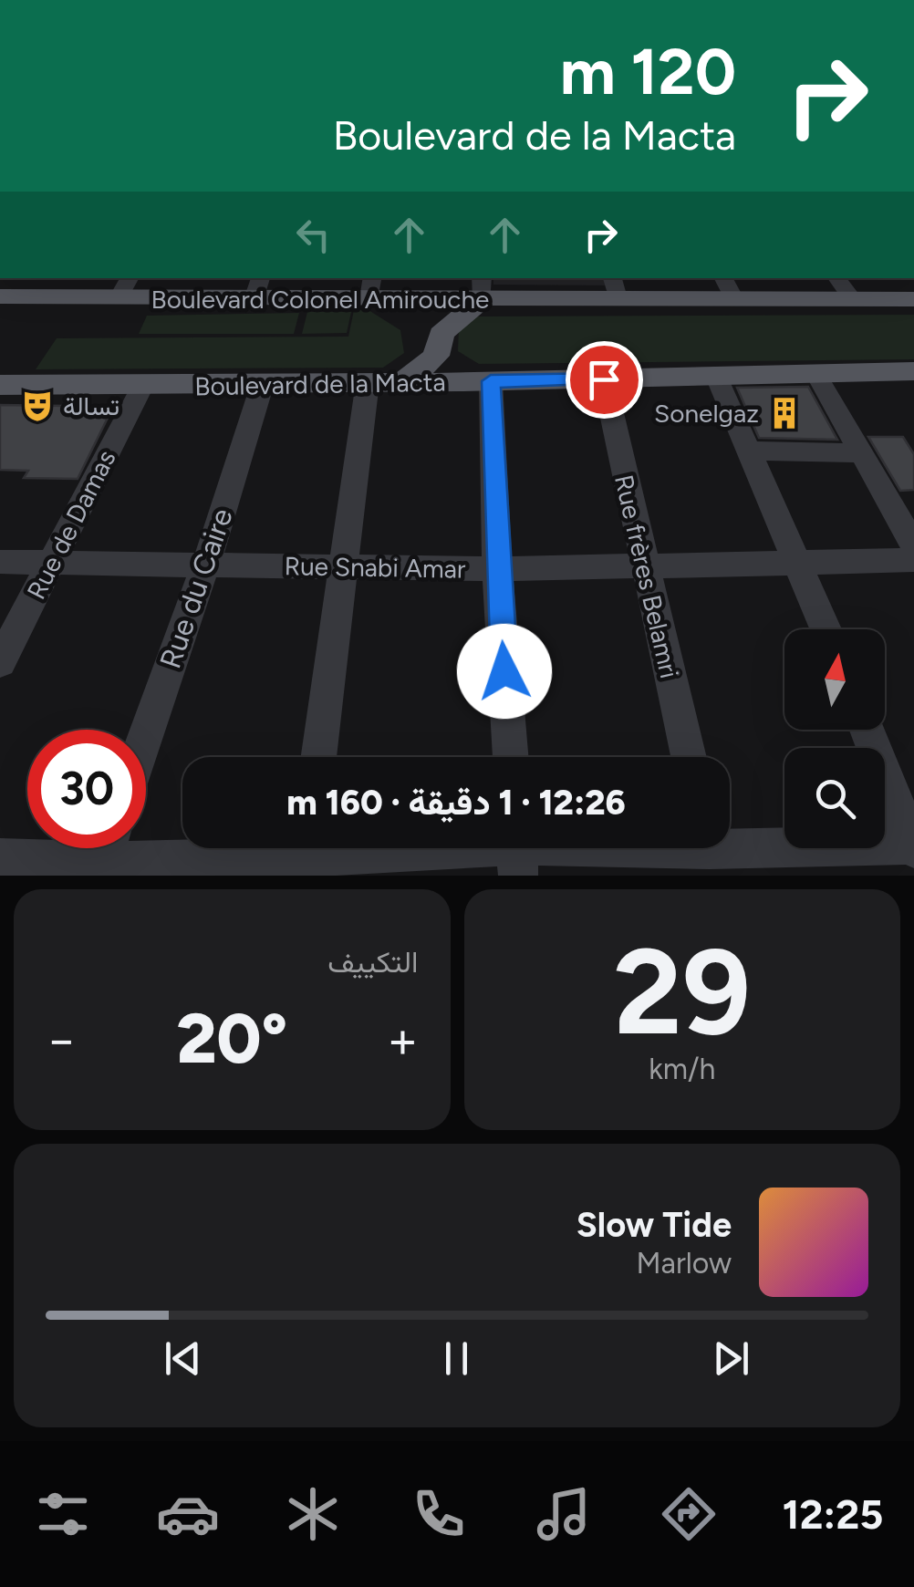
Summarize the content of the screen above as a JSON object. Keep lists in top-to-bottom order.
{
  "streets": {
    "main road": ["Boulevard Colonel Amirouche", "Boulevard de la Macta"],
    "street": [
      "Rue de Damas",
      "Rue Snabi Amar",
      "Rue frères Belamri",
      "Rue du Caire"
    ]
  },
  "crossings": [
    ["Boulevard de la Macta", "Rue de Damas"],
    ["Boulevard de la Macta", "Rue frères Belamri"],
    ["Boulevard de la Macta", "Rue du Caire"],
    ["Rue de Damas", "Rue Snabi Amar"],
    ["Rue Snabi Amar", "Rue frères Belamri"],
    ["Rue Snabi Amar", "Rue du Caire"]
  ],
  "places": {
    "theatre": ["تسالة"],
    "building": ["Sonelgaz"]
  },
  "north": "top",
  "page": {
    "turn": ["120 m", "Boulevard de la Macta"],
    "limit": "30",
    "trip": "12:26 · 1 دقيقة · 160 m",
    "tile": [
      ["29", "km/h"],
      "التكييف"
    ],
    "heat": ["−", "20°", "+"],
    "song": ["Slow Tide", "Marlow"],
    "tabs": "12:25"
  }
}
